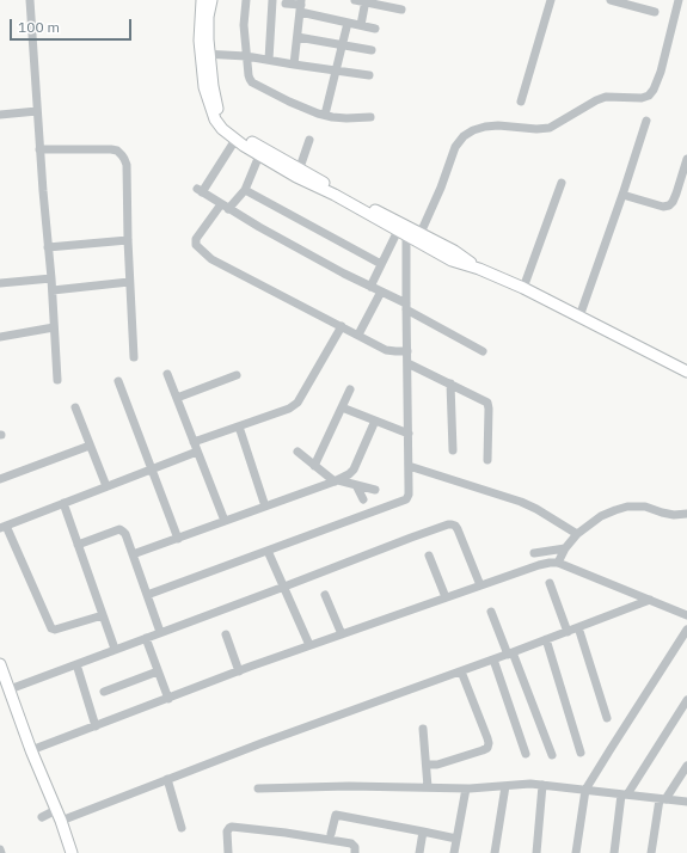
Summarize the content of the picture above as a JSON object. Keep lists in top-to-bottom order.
{
  "scale_bar": "100 m"
}
